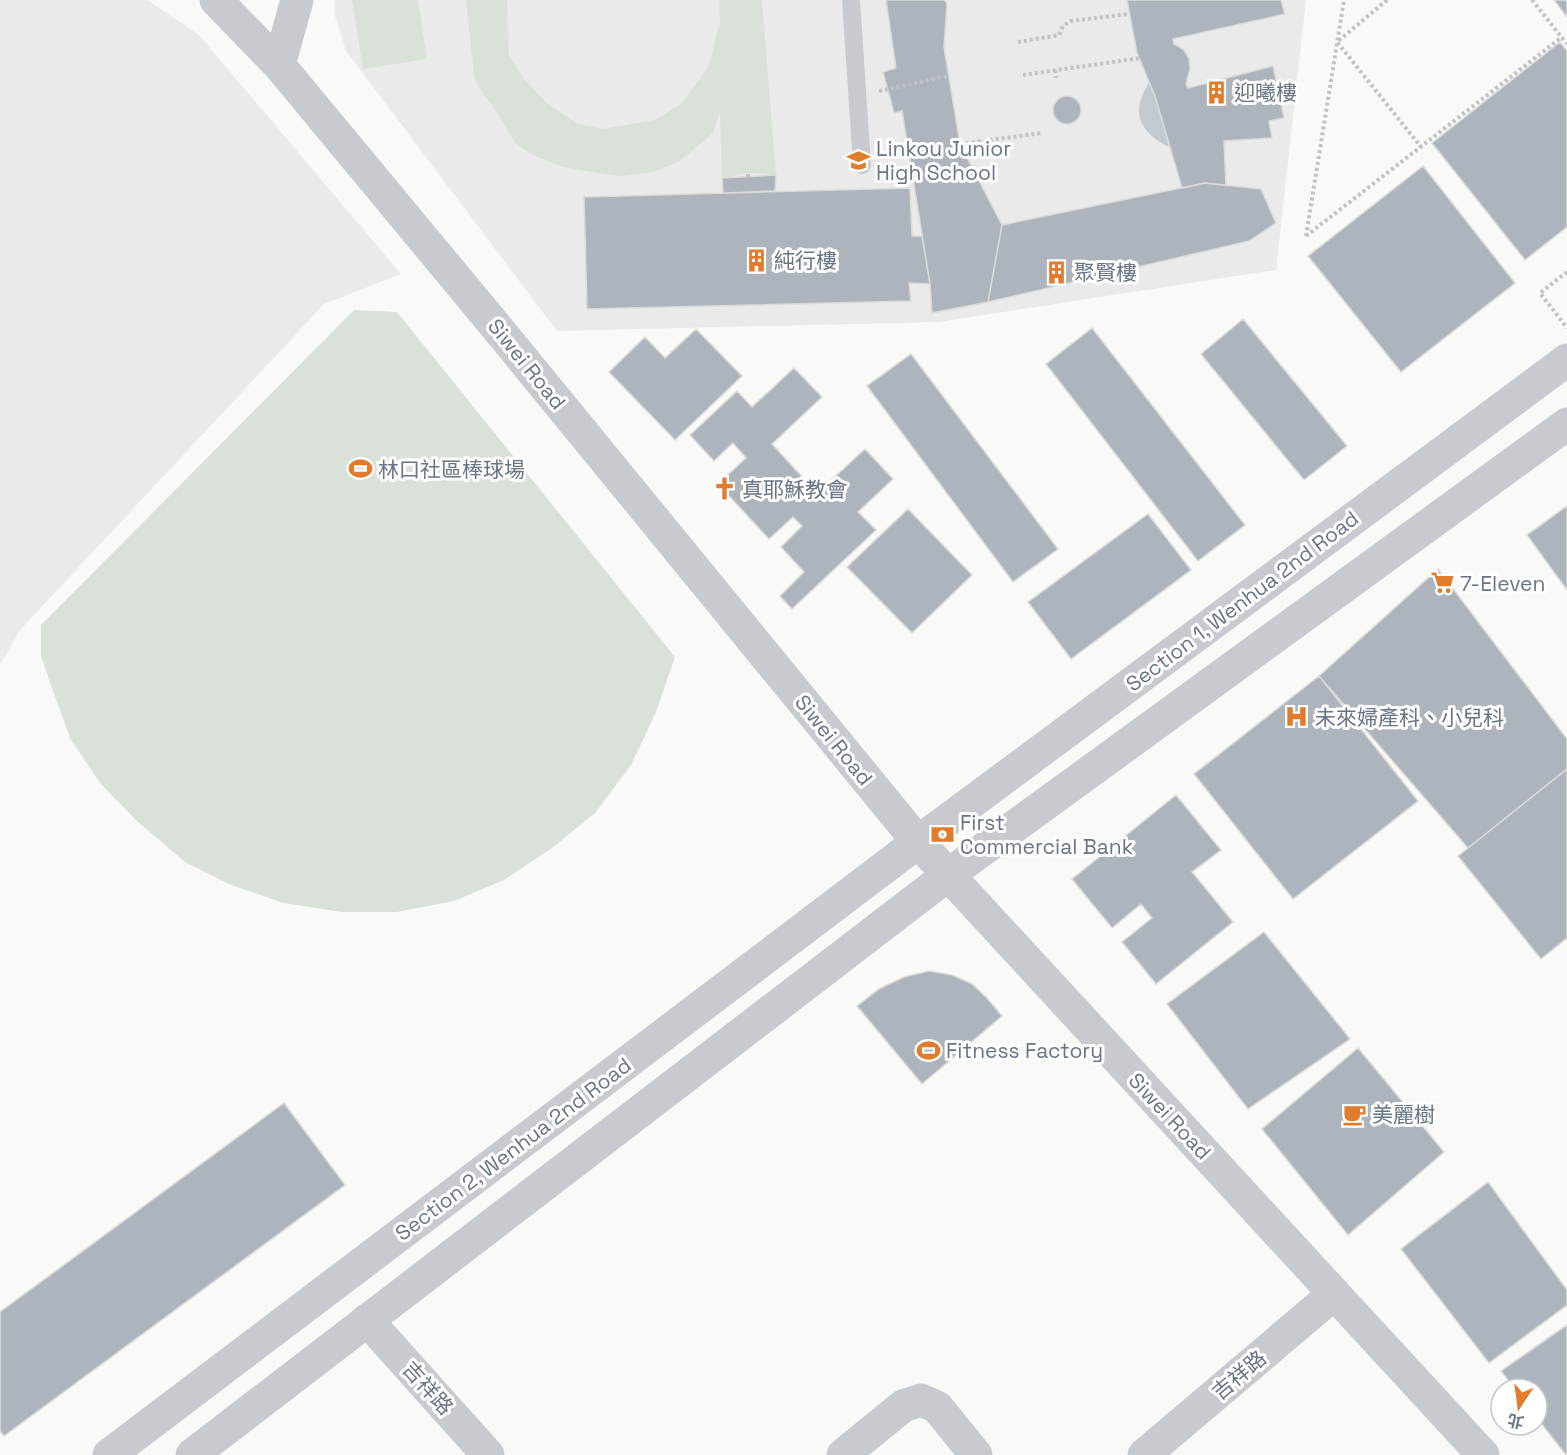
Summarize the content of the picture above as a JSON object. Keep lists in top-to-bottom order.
{
  "streets": {
    "street": [
      "Siwei Road",
      "Section 1, Wenhua 2nd Road",
      "Section 2, Wenhua 2nd Road",
      "吉祥路"
    ]
  },
  "crossings": [
    ["Siwei Road", "Section 1, Wenhua 2nd Road"],
    ["Siwei Road", "Section 2, Wenhua 2nd Road"],
    ["Siwei Road", "吉祥路"],
    ["Section 1, Wenhua 2nd Road", "Section 2, Wenhua 2nd Road"]
  ],
  "places": {
    "building": ["迎曦樓", "純行樓", "聚賢樓"],
    "school or university": ["Linkou Junior High School"],
    "sports": ["林口社區棒球場", "Fitness Factory"],
    "church": ["真耶穌教會"],
    "supermarket": ["7-Eleven"],
    "hospital": ["未來婦產科、小兒科"],
    "bank": ["First Commercial Bank"],
    "cafe": ["美麗樹"]
  },
  "north": "bottom"
}
